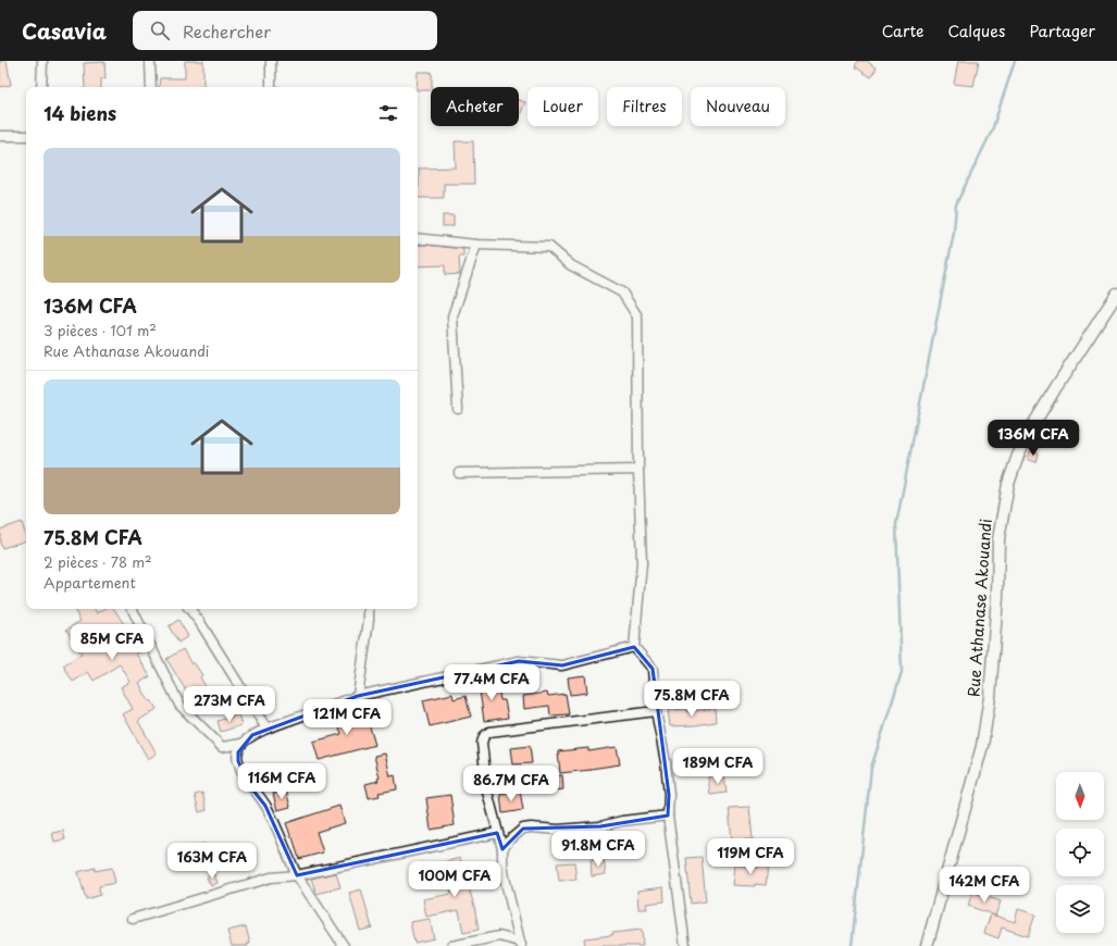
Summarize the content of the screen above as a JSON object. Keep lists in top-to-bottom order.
{
  "streets": {
    "street": ["Rue Athanase Akouandi"]
  },
  "north": "bottom",
  "page": {
    "header": "Casavia",
    "search": "Rechercher",
    "nav": ["Carte", "Calques", "Partager"],
    "chip": [
      "Acheter",
      "Louer",
      "Filtres",
      "Nouveau"
    ],
    "heading": "14 biens",
    "list": [
      {
        "name": "136M CFA",
        "note": "3 pièces · 101 m² · Rue Athanase Akouandi"
      },
      {
        "name": "75.8M CFA",
        "note": "2 pièces · 78 m² · Appartement"
      }
    ],
    "price": [
      "136M CFA",
      "85M CFA",
      "77.4M CFA",
      "75.8M CFA",
      "273M CFA",
      "121M CFA",
      "189M CFA",
      "116M CFA",
      "86.7M CFA",
      "91.8M CFA",
      "119M CFA",
      "163M CFA",
      "100M CFA",
      "142M CFA"
    ]
  }
}
